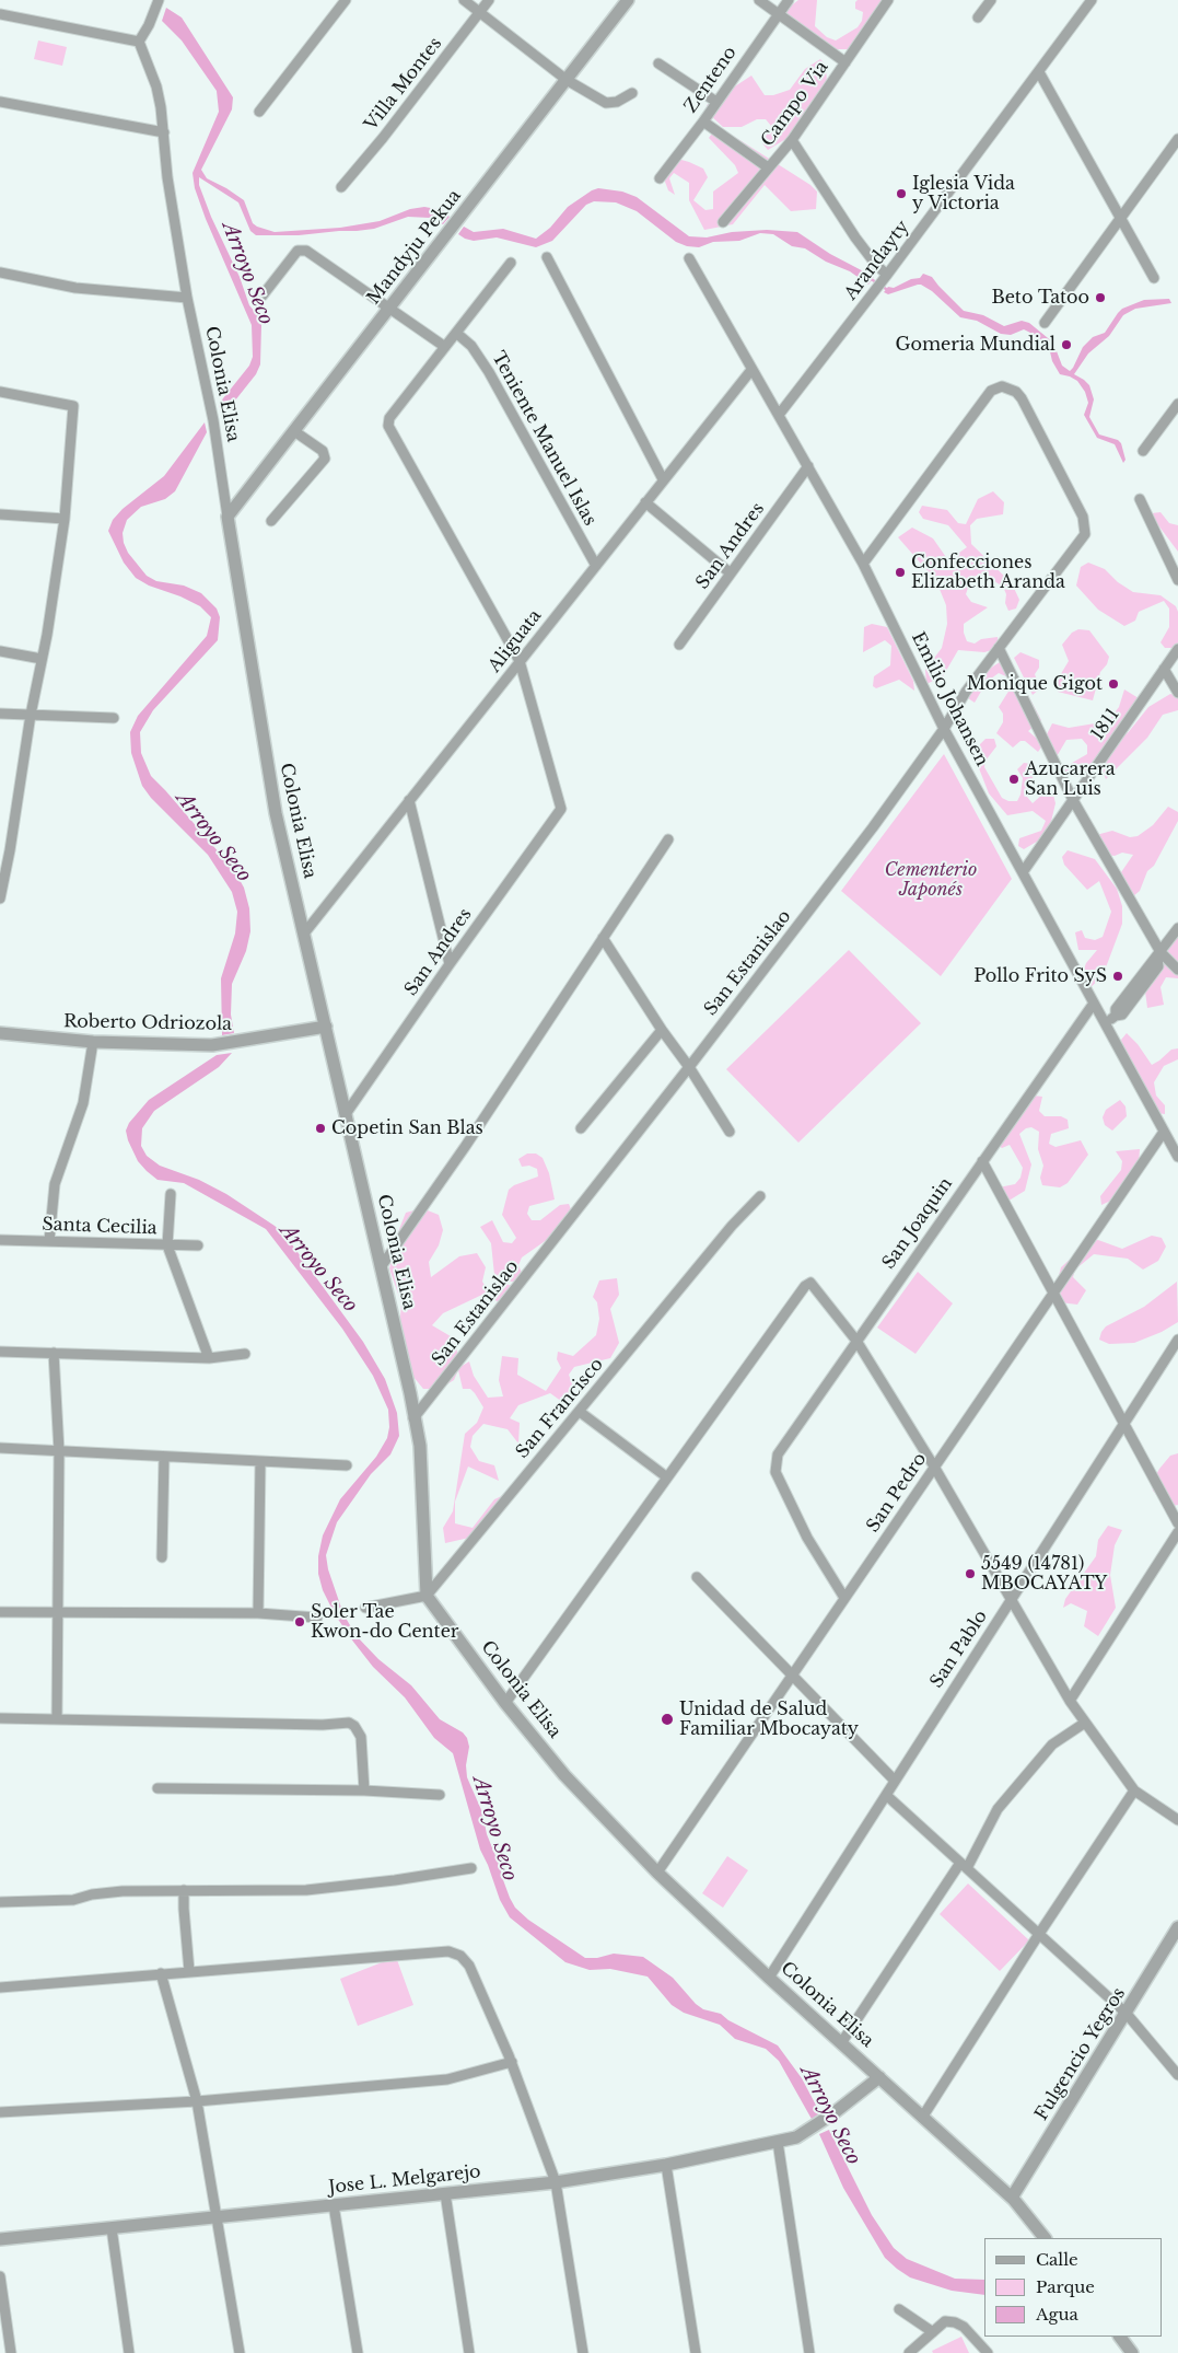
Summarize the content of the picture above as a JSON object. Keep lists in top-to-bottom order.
{
  "streets": {
    "street": [
      "Zenteno",
      "Villa Montes",
      "Campo Via",
      "Mandyju Pekua",
      "Arandayty",
      "Colonia Elisa",
      "Teniente Manuel Islas",
      "San Andres",
      "Aliguata",
      "Emilio Johansen",
      "1811",
      "San Estanislao",
      "Roberto Odriozola",
      "San Joaquin",
      "Santa Cecilia",
      "San Francisco",
      "San Pedro",
      "San Pablo",
      "Fulgencio Yegros",
      "Jose L. Melgarejo"
    ]
  },
  "crossings": [
    ["Mandyju Pekua", "Colonia Elisa"],
    ["Arandayty", "Emilio Johansen"],
    ["Colonia Elisa", "San Andres"],
    ["Colonia Elisa", "Aliguata"],
    ["Colonia Elisa", "San Estanislao"],
    ["Colonia Elisa", "Roberto Odriozola"],
    ["Colonia Elisa", "San Francisco"],
    ["Colonia Elisa", "San Pedro"],
    ["Colonia Elisa", "San Pablo"],
    ["Colonia Elisa", "Fulgencio Yegros"],
    ["Colonia Elisa", "Jose L. Melgarejo"],
    ["Teniente Manuel Islas", "Aliguata"],
    ["San Andres", "Aliguata"],
    ["San Andres", "Emilio Johansen"],
    ["Aliguata", "Emilio Johansen"],
    ["Emilio Johansen", "1811"],
    ["Emilio Johansen", "San Estanislao"],
    ["Emilio Johansen", "San Joaquin"],
    ["Emilio Johansen", "San Pedro"],
    ["San Joaquin", "San Pedro"]
  ],
  "water": ["Arroyo Seco"],
  "parks": ["Cementerio Japonés"],
  "places": [
    "Iglesia Vida y Victoria",
    "Beto Tatoo",
    "Gomeria Mundial",
    "Confecciones Elizabeth Aranda",
    "Monique Gigot",
    "Azucarera San Luis",
    "Pollo Frito SyS",
    "Copetin San Blas",
    "5549 (14781) MBOCAYATY",
    "Soler Tae Kwon-do Center",
    "Unidad de Salud Familiar Mbocayaty"
  ],
  "legend": ["Calle", "Parque", "Agua"]
}
